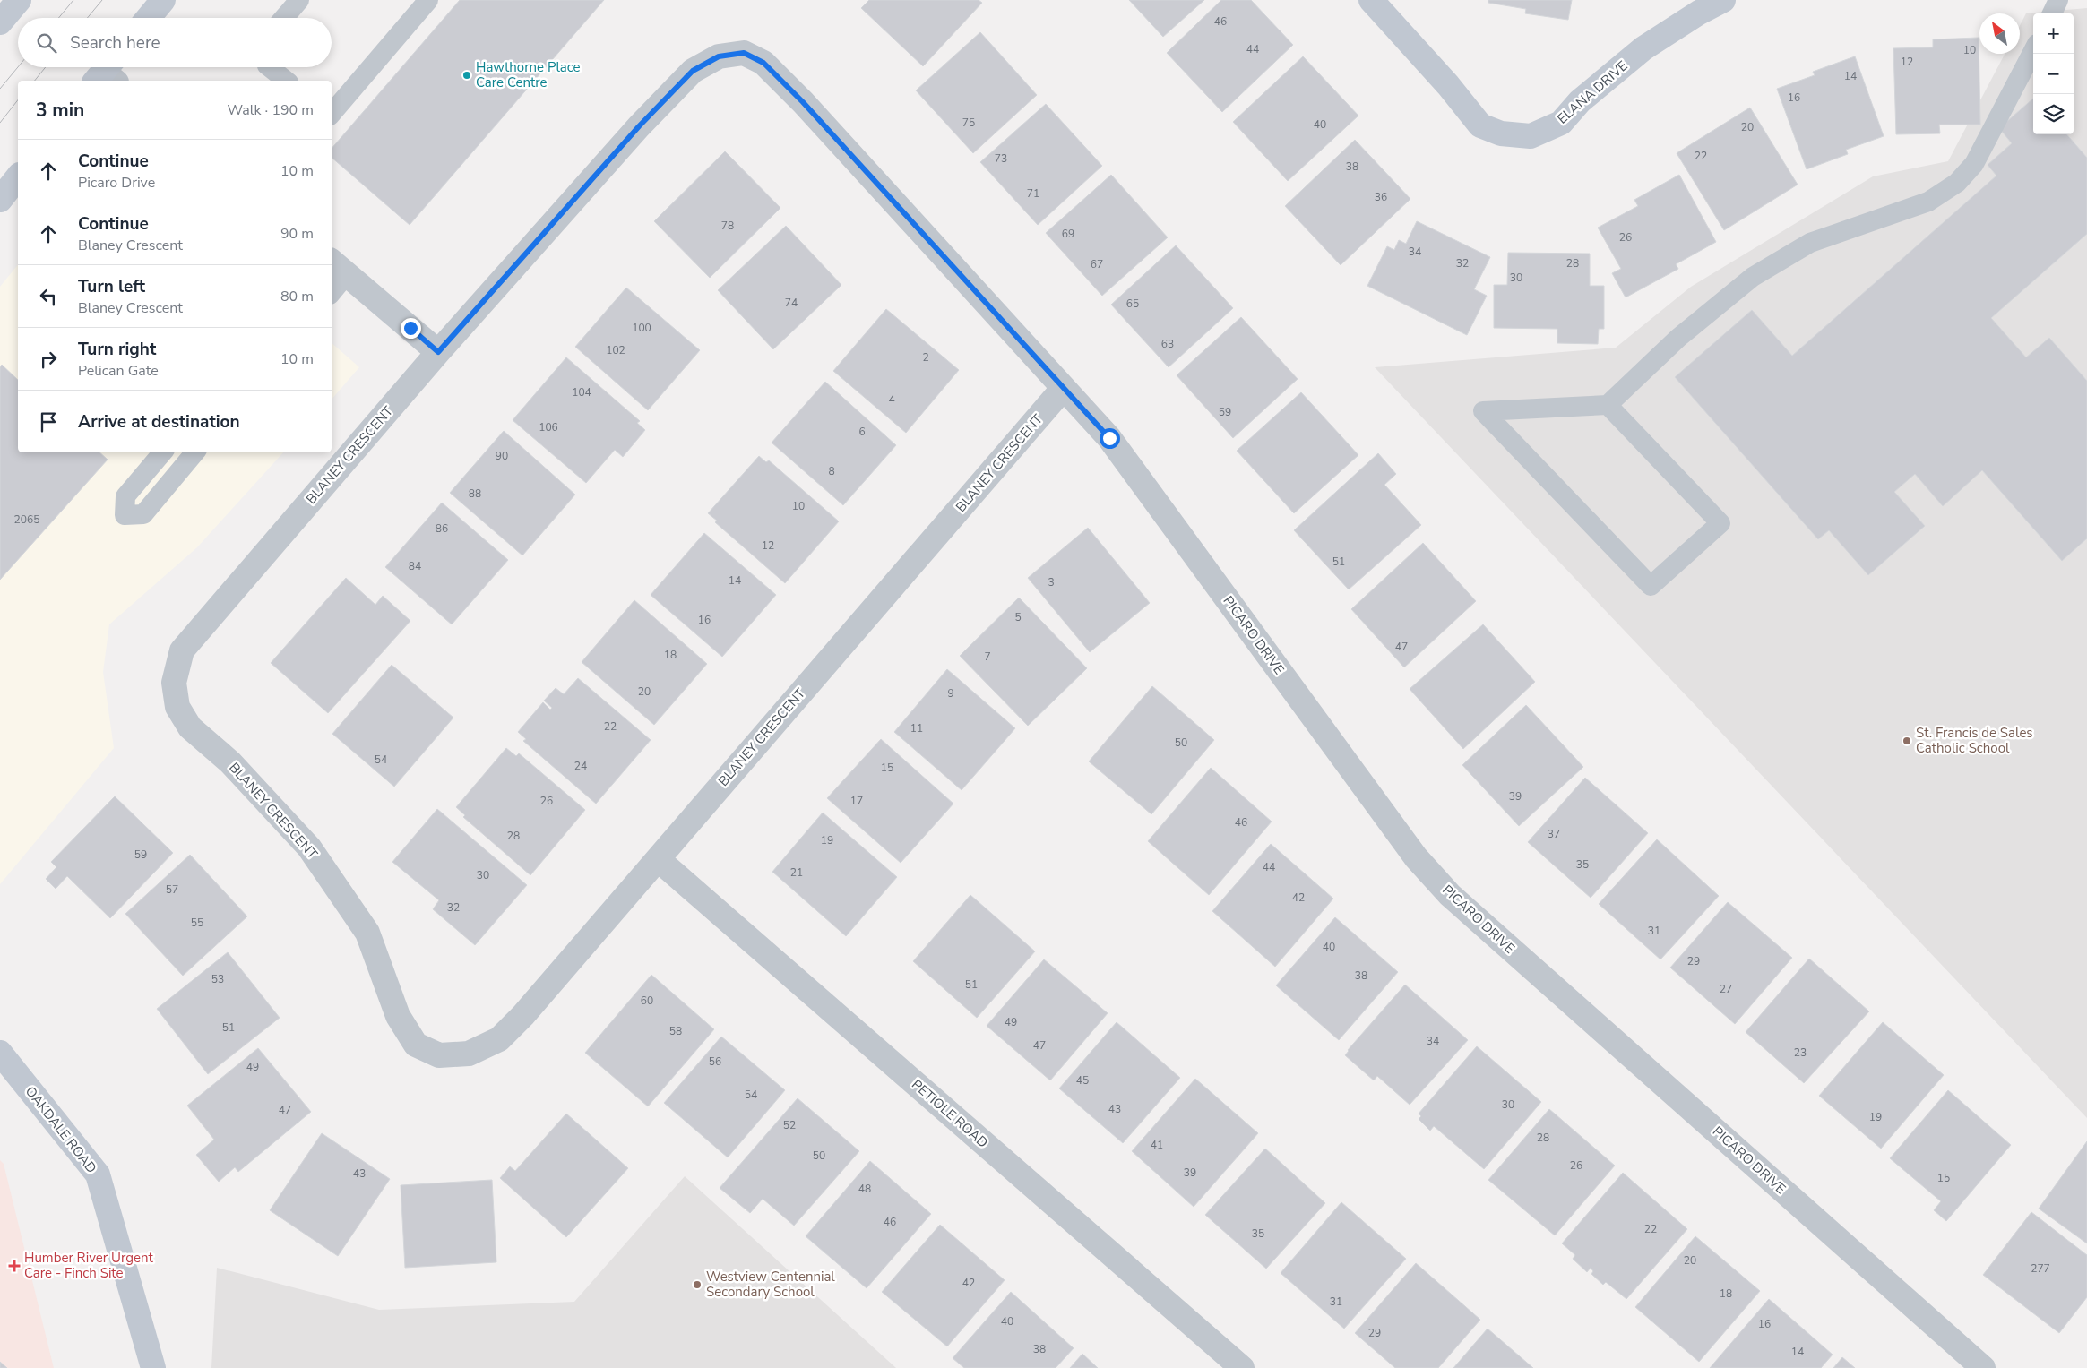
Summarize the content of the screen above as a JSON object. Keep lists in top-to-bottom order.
{
  "streets": {
    "street": [
      "ELANA DRIVE",
      "BLANEY CRESCENT",
      "PICARO DRIVE",
      "PETIOLE ROAD",
      "OAKDALE ROAD"
    ]
  },
  "crossings": [
    ["BLANEY CRESCENT", "PICARO DRIVE"],
    ["BLANEY CRESCENT", "PETIOLE ROAD"]
  ],
  "places": {
    "other": ["Hawthorne Place Care Centre", "St. Francis de Sales Catholic School", "Westview Centennial Secondary School"],
    "health": ["Humber River Urgent Care - Finch Site"]
  },
  "house_numbers": [
    "46",
    "44",
    "10",
    "12",
    "14",
    "16",
    "75",
    "40",
    "20",
    "22",
    "73",
    "38",
    "71",
    "36",
    "78",
    "69",
    "26",
    "34",
    "32",
    "28",
    "67",
    "30",
    "74",
    "65",
    "100",
    "63",
    "102",
    "2",
    "104",
    "4",
    "59",
    "106",
    "6",
    "90",
    "8",
    "88",
    "10",
    "2065",
    "86",
    "12",
    "51",
    "84",
    "14",
    "3",
    "5",
    "16",
    "47",
    "18",
    "7",
    "20",
    "9",
    "22",
    "11",
    "50",
    "54",
    "24",
    "15",
    "39",
    "26",
    "17",
    "46",
    "37",
    "28",
    "19",
    "59",
    "35",
    "44",
    "21",
    "30",
    "57",
    "42",
    "32",
    "55",
    "31",
    "40",
    "29",
    "38",
    "53",
    "51",
    "27",
    "60",
    "49",
    "51",
    "58",
    "34",
    "47",
    "23",
    "56",
    "49",
    "45",
    "54",
    "30",
    "43",
    "47",
    "19",
    "52",
    "28",
    "41",
    "50",
    "26",
    "39",
    "43",
    "15",
    "48",
    "46",
    "22",
    "35",
    "20",
    "277",
    "42",
    "18",
    "31",
    "40",
    "16",
    "29",
    "38",
    "14"
  ],
  "north": "top left",
  "page": {
    "map_buttons": ["+", "−"],
    "search": "Search here",
    "heading": ["3 min", "Walk · 190 m"],
    "list": [
      ["Continue", "Picaro Drive", "10 m"],
      ["Continue", "Blaney Crescent", "90 m"],
      ["Turn left", "Blaney Crescent", "80 m"],
      ["Turn right", "Pelican Gate", "10 m"],
      "Arrive at destination"
    ]
  }
}
